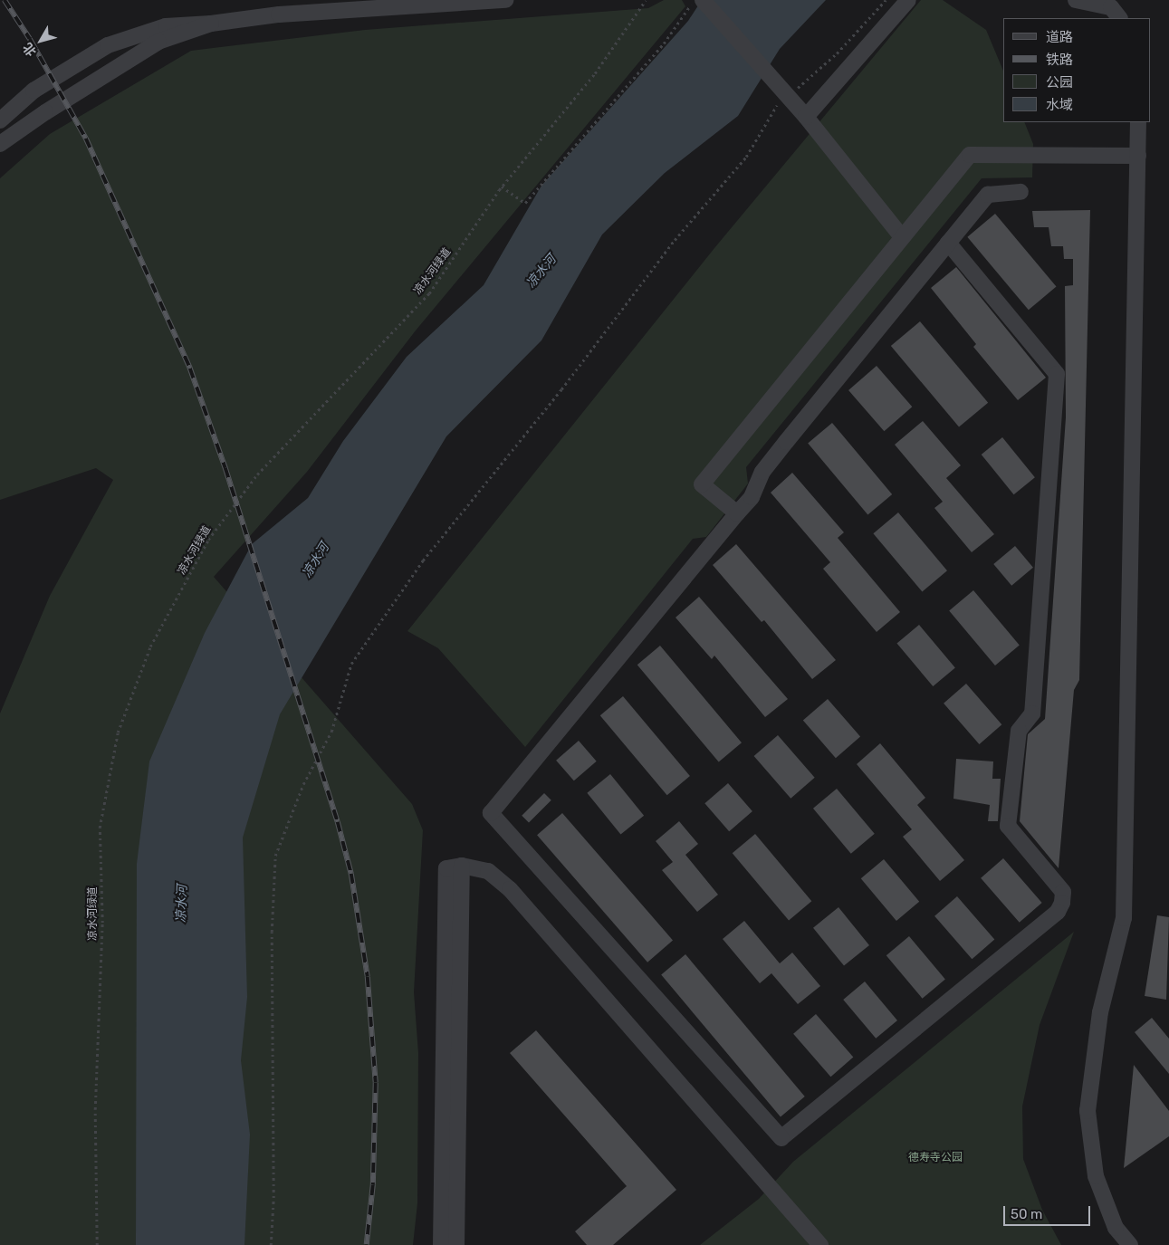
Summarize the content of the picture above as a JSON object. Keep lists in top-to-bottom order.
{
  "streets": {
    "path": ["凉水河绿道"]
  },
  "water": ["凉水河"],
  "parks": ["德寿寺公园"],
  "legend": [
    "道路",
    "铁路",
    "公园",
    "水域"
  ],
  "scale_bar": "50 m",
  "north": "bottom left"
}
